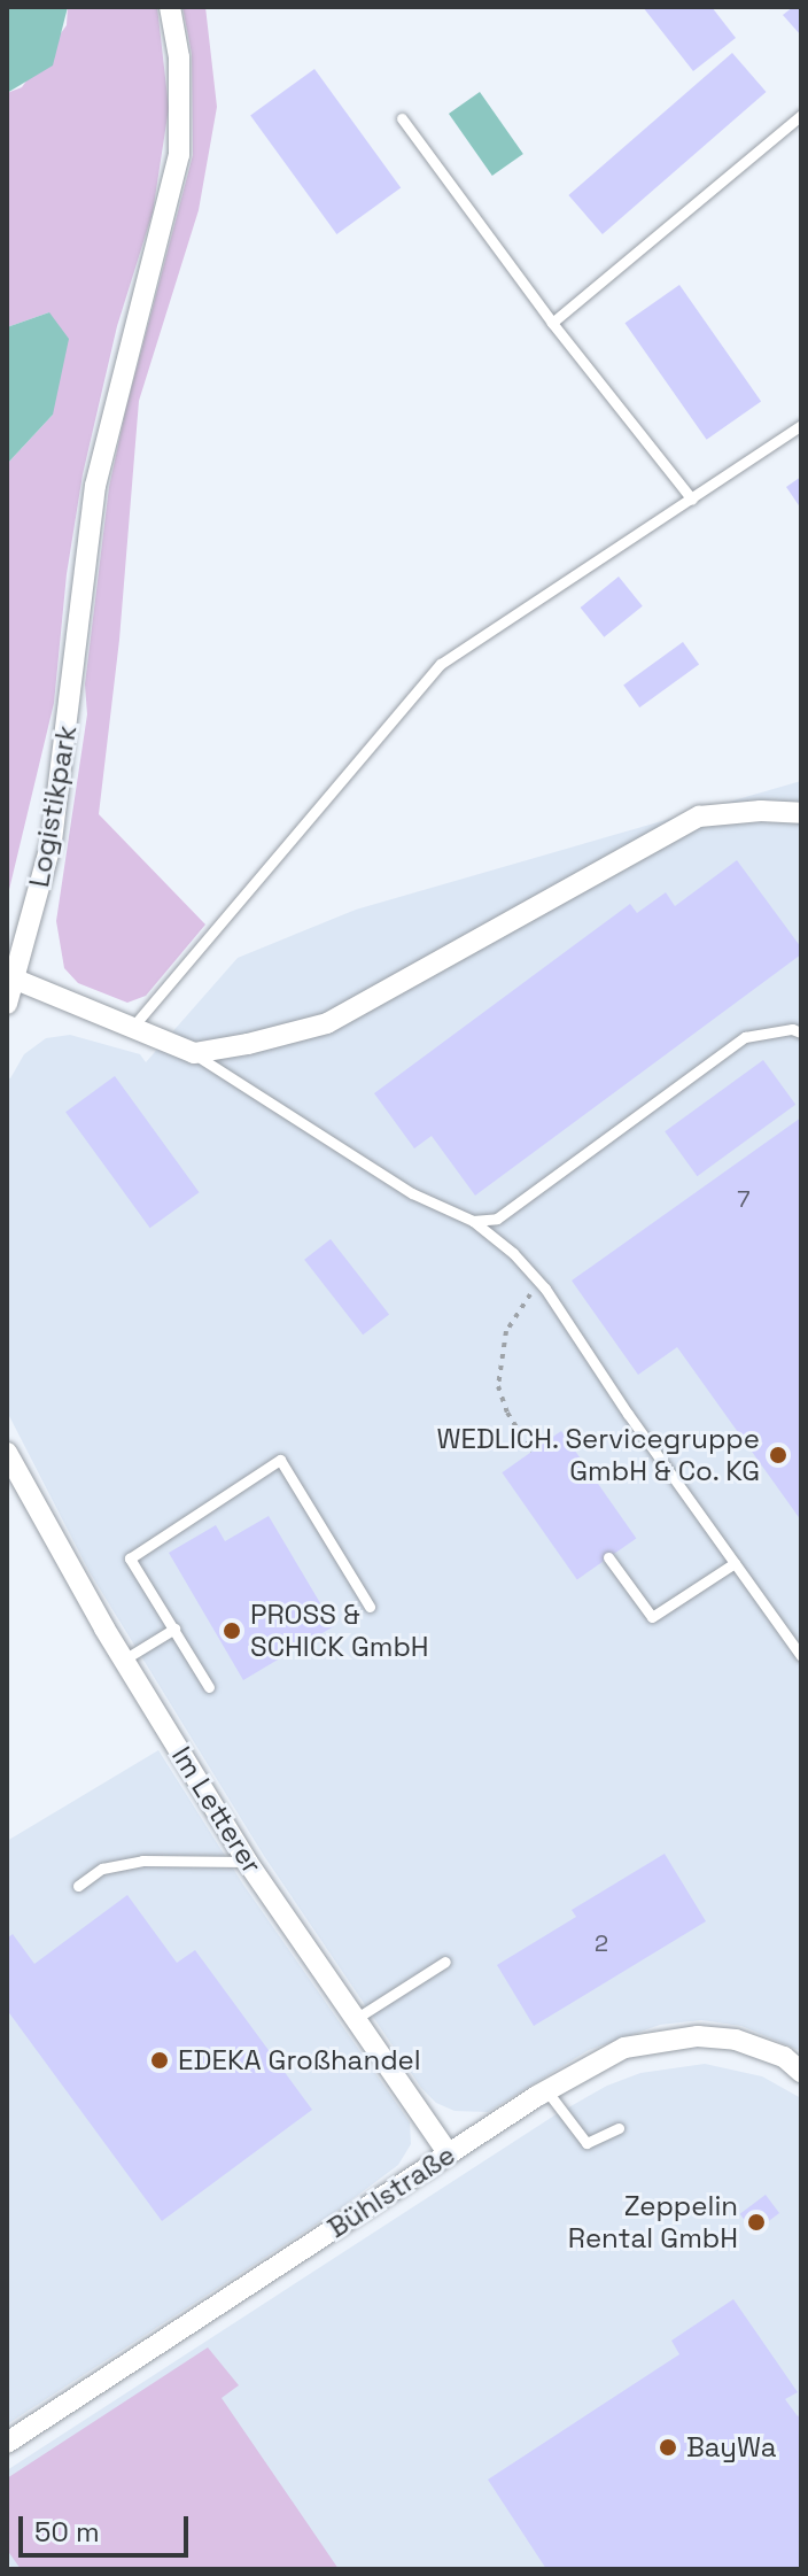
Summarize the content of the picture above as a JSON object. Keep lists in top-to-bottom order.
{
  "streets": {
    "street": ["Logistikpark", "Im Letterer", "Bühlstraße"]
  },
  "crossings": [
    ["Im Letterer", "Bühlstraße"]
  ],
  "places": [
    "WEDLICH. Servicegruppe GmbH & Co. KG",
    "PROSS & SCHICK GmbH",
    "EDEKA Großhandel",
    "Zeppelin Rental GmbH",
    "BayWa"
  ],
  "house_numbers": ["7", "2"],
  "scale_bar": "50 m"
}
